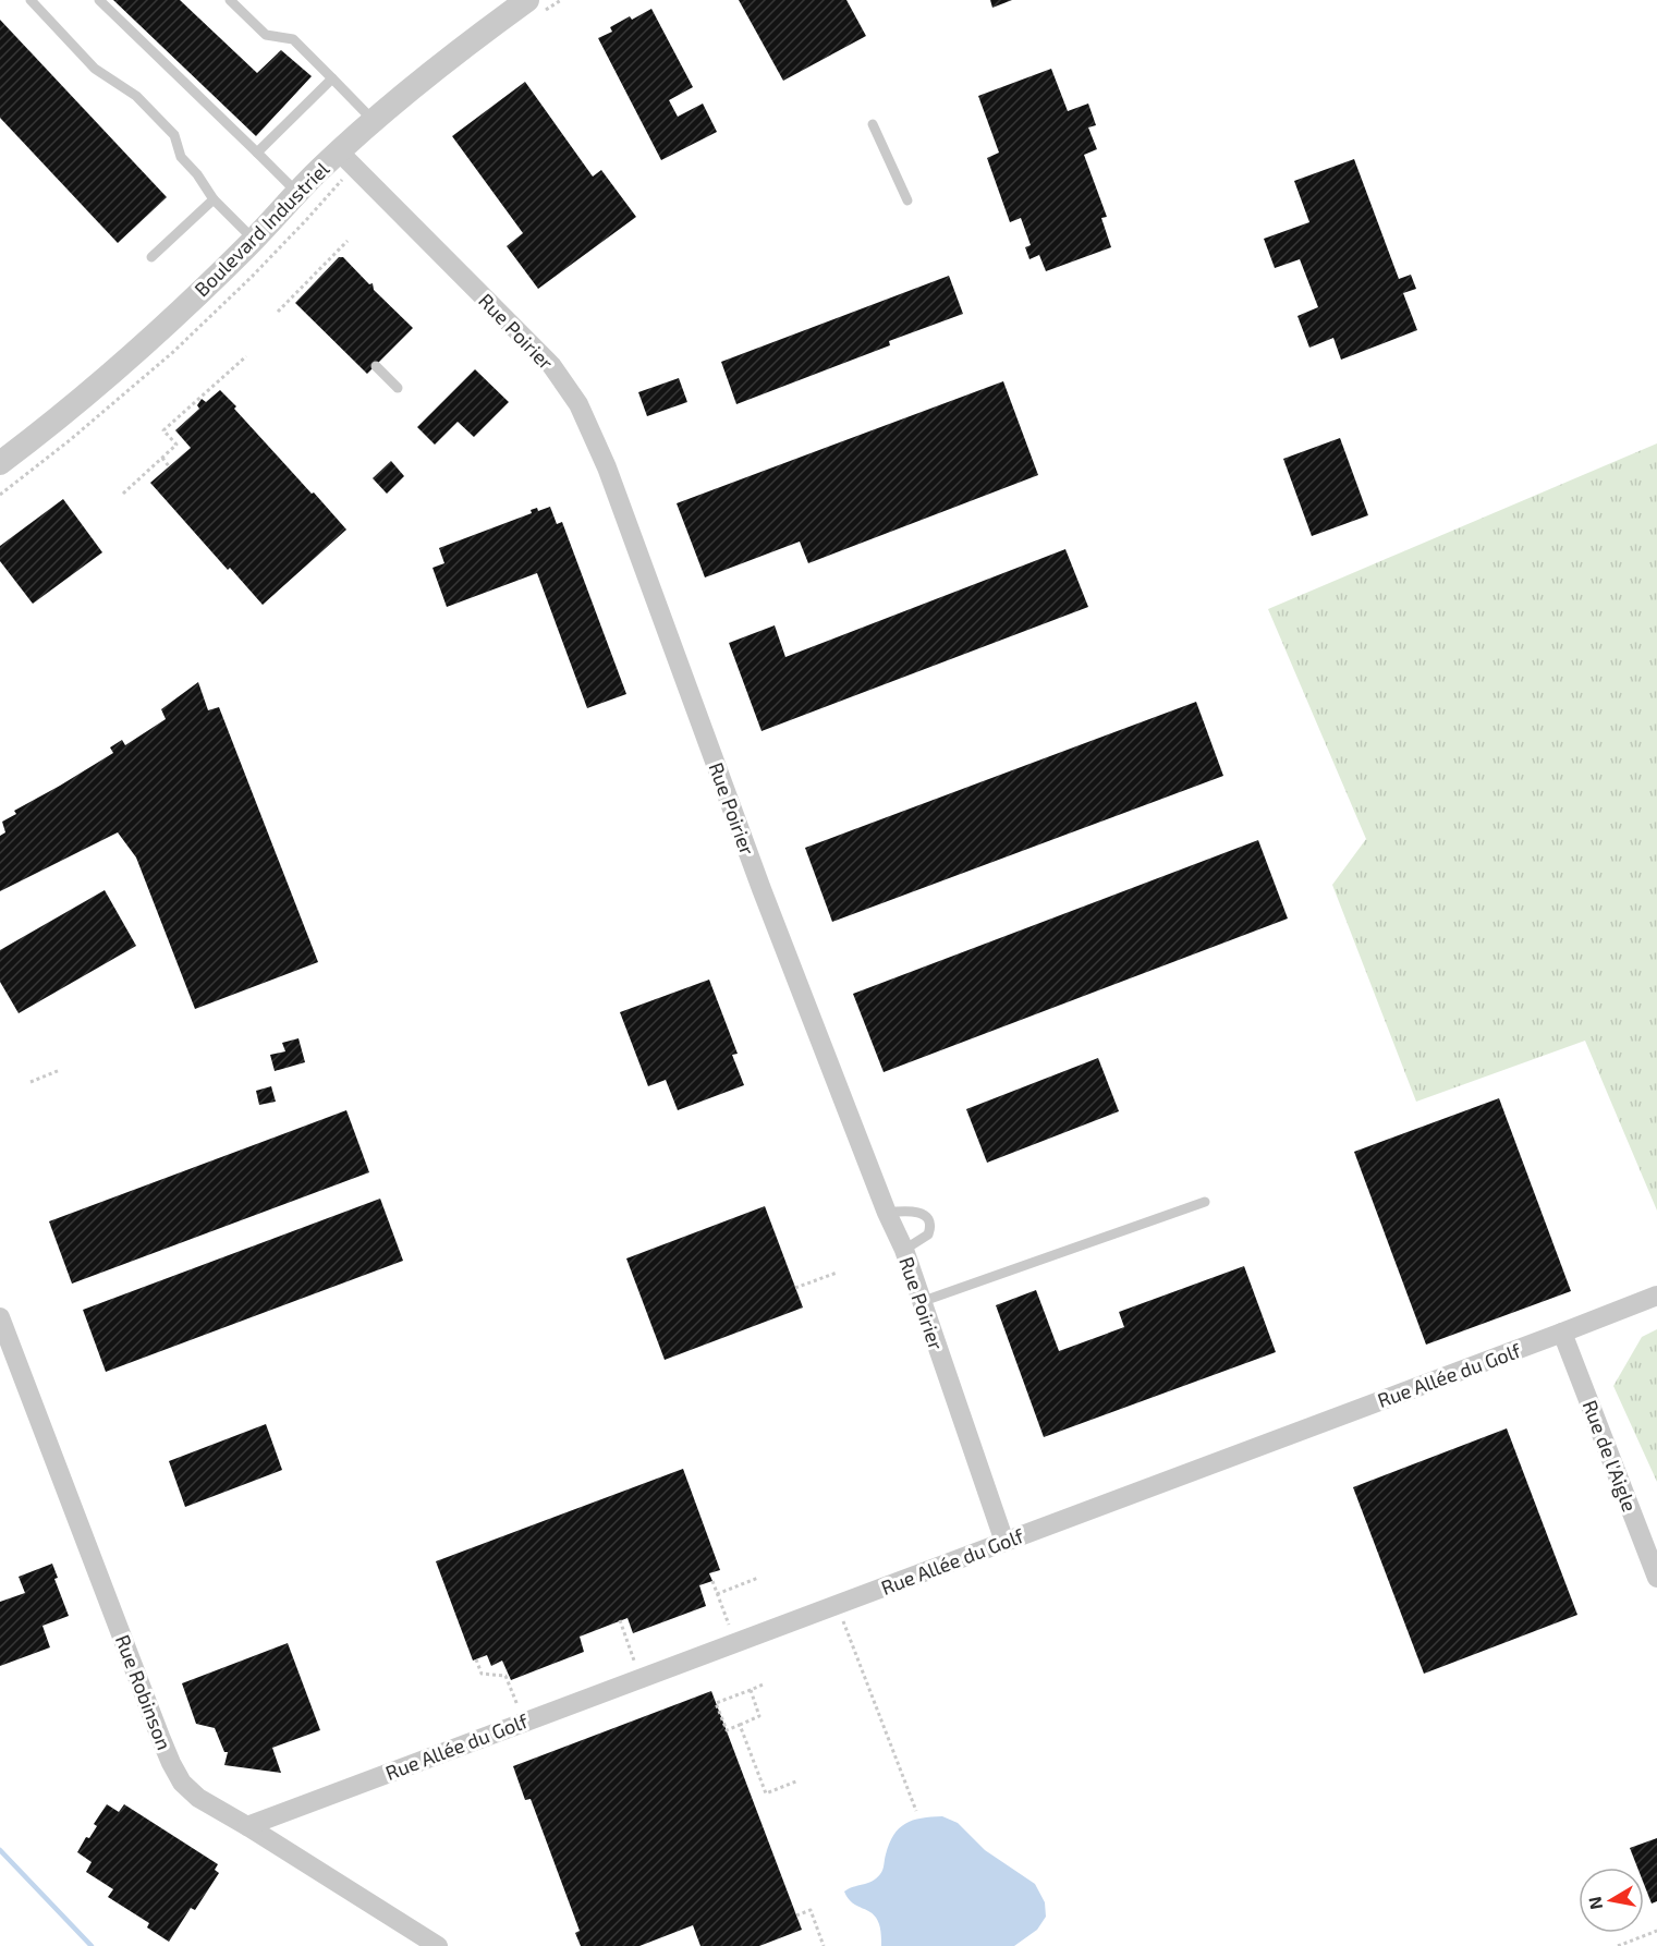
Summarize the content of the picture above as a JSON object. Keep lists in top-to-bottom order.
{
  "streets": {
    "street": [
      "Boulevard Industriel",
      "Rue Poirier",
      "Rue Allée du Golf",
      "Rue de l'Aigle",
      "Rue Robinson"
    ]
  },
  "crossings": [
    ["Boulevard Industriel", "Rue Poirier"],
    ["Rue Poirier", "Rue Allée du Golf"],
    ["Rue Allée du Golf", "Rue de l'Aigle"],
    ["Rue Allée du Golf", "Rue Robinson"]
  ],
  "north": "left"
}
